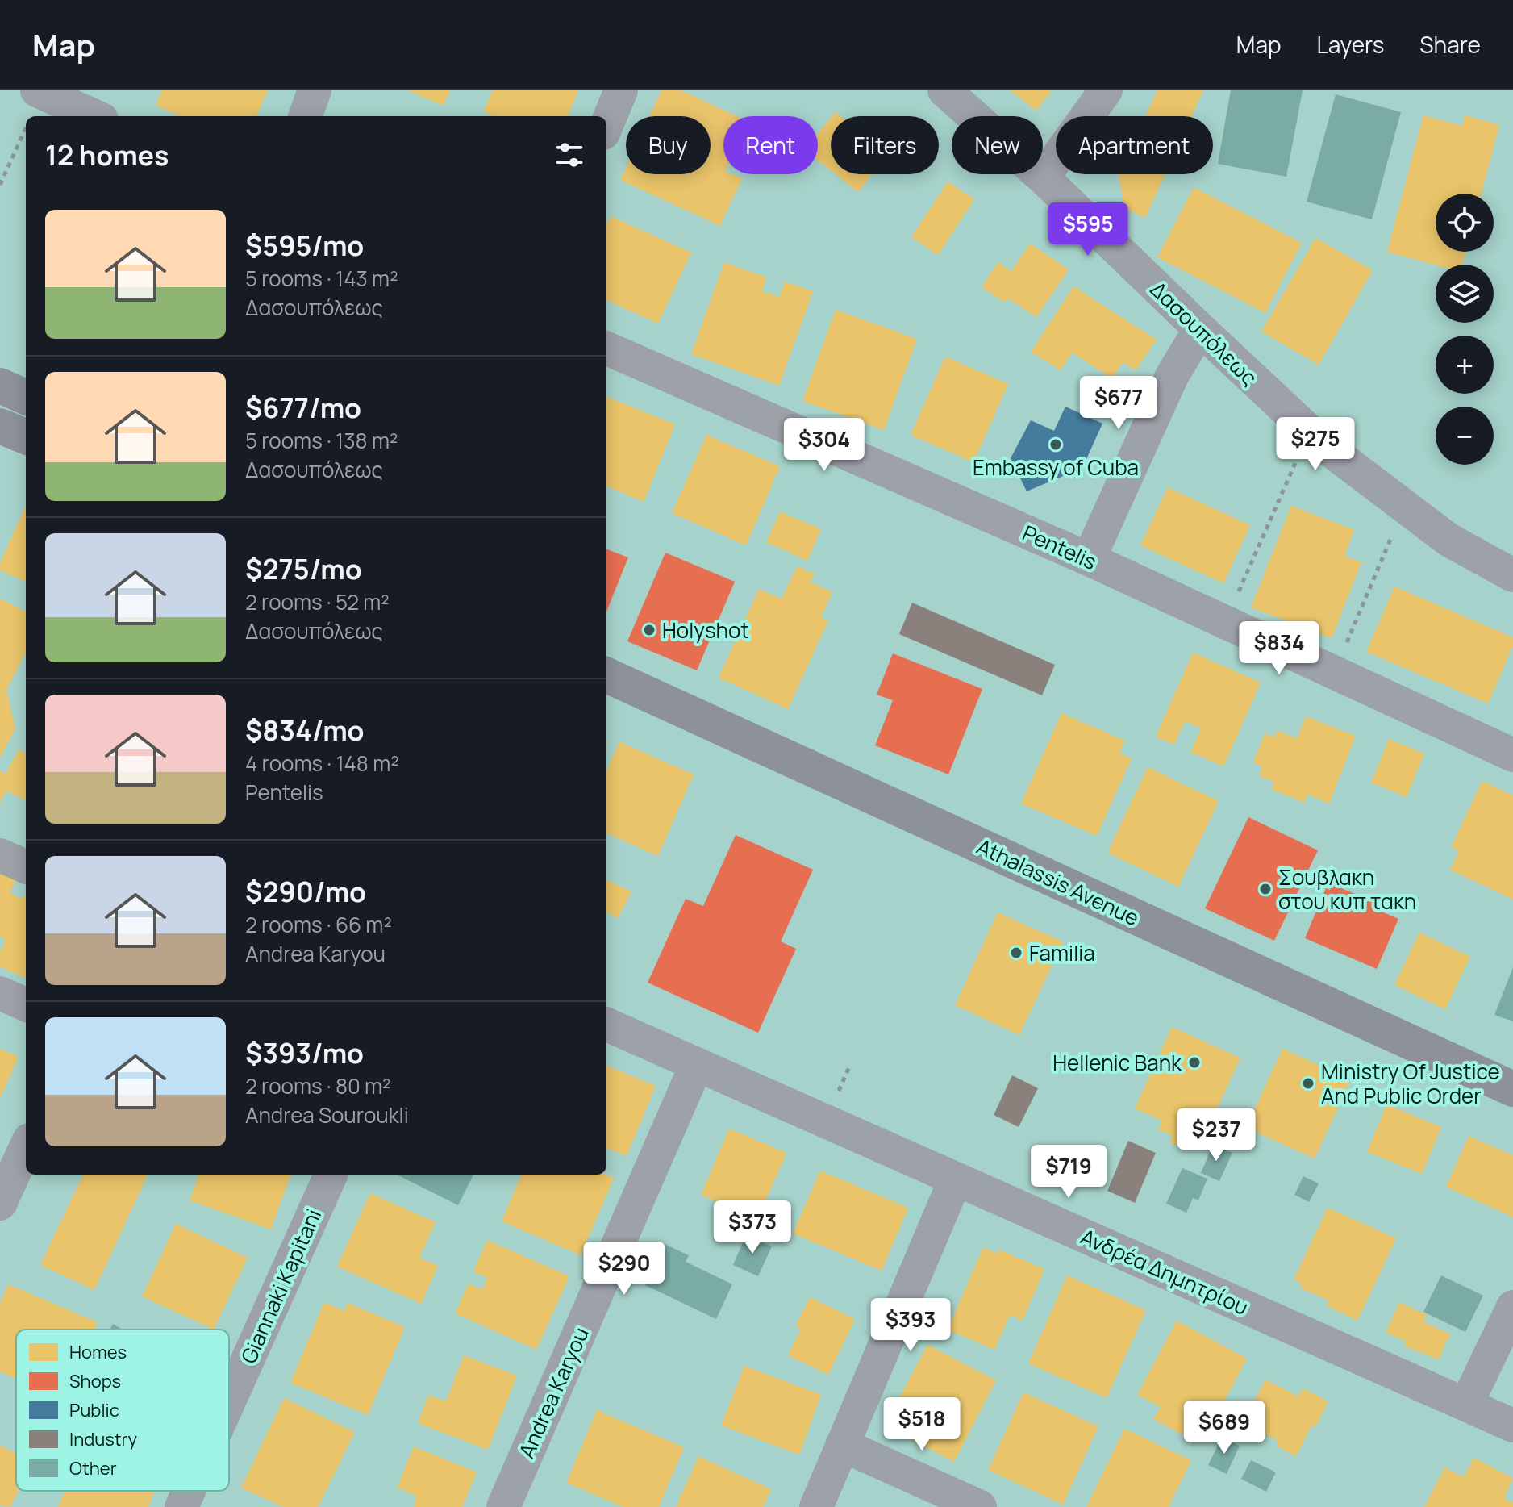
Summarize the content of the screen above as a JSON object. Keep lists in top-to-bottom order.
{
  "streets": {
    "main road": ["Athalassis Avenue"],
    "street": [
      "Δασουπόλεως",
      "Pentelis",
      "Ανδρέα Δημητρίου",
      "Giannaki Kapitani",
      "Andrea Karyou"
    ]
  },
  "crossings": [
    ["Ανδρέα Δημητρίου", "Andrea Karyou"]
  ],
  "places": [
    "Embassy of Cuba",
    "Holyshot",
    "Σουβλακη στου κυπ τακη",
    "Familia",
    "Hellenic Bank",
    "Ministry Of Justice And Public Order"
  ],
  "legend": [
    "Homes",
    "Shops",
    "Public",
    "Industry",
    "Other"
  ],
  "page": {
    "header": "Map",
    "nav": ["Map", "Layers", "Share"],
    "chip": [
      "Buy",
      "Rent",
      "Filters",
      "New",
      "Apartment"
    ],
    "heading": "12 homes",
    "map_buttons": ["+", "−"],
    "list": [
      {
        "name": "$595/mo",
        "note": "5 rooms · 143 m² · Δασουπόλεως"
      },
      {
        "name": "$677/mo",
        "note": "5 rooms · 138 m² · Δασουπόλεως"
      },
      {
        "name": "$275/mo",
        "note": "2 rooms · 52 m² · Δασουπόλεως"
      },
      {
        "name": "$834/mo",
        "note": "4 rooms · 148 m² · Pentelis"
      },
      {
        "name": "$290/mo",
        "note": "2 rooms · 66 m² · Andrea Karyou"
      },
      {
        "name": "$393/mo",
        "note": "2 rooms · 80 m² · Andrea Souroukli"
      }
    ],
    "price": [
      "$595",
      "$677",
      "$275",
      "$304",
      "$834",
      "$237",
      "$719",
      "$373",
      "$290",
      "$393",
      "$518",
      "$689"
    ]
  }
}
